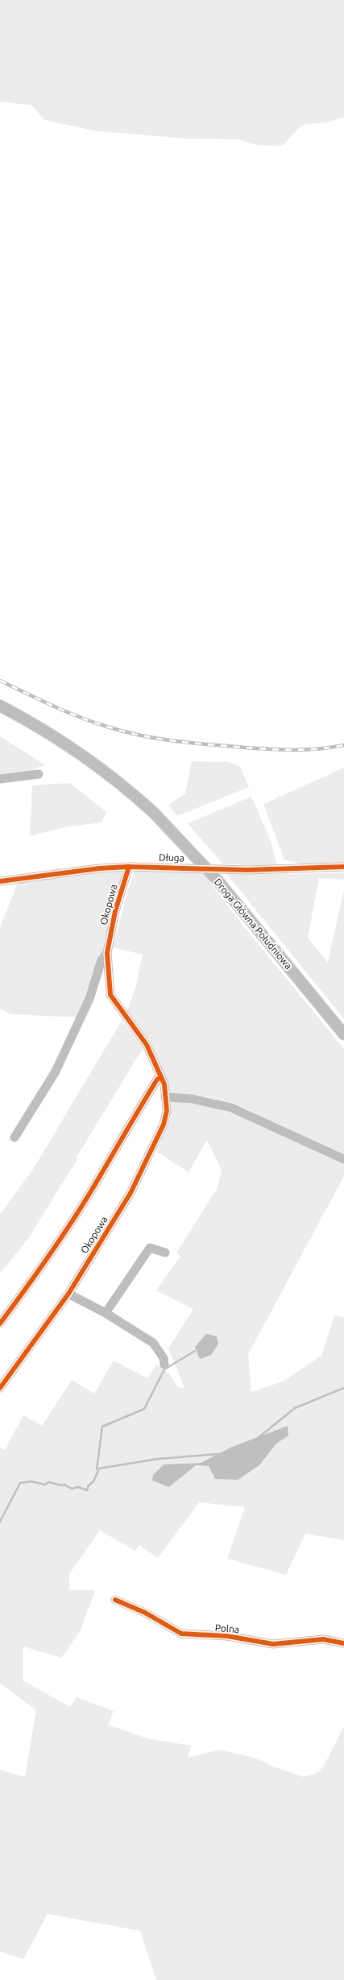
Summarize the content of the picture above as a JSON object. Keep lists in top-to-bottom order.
{
  "streets": {
    "main road": ["Droga Główna Południowa"],
    "street": ["Długa", "Okopowa", "Polna"]
  },
  "crossings": [
    ["Długa", "Okopowa"]
  ]
}
